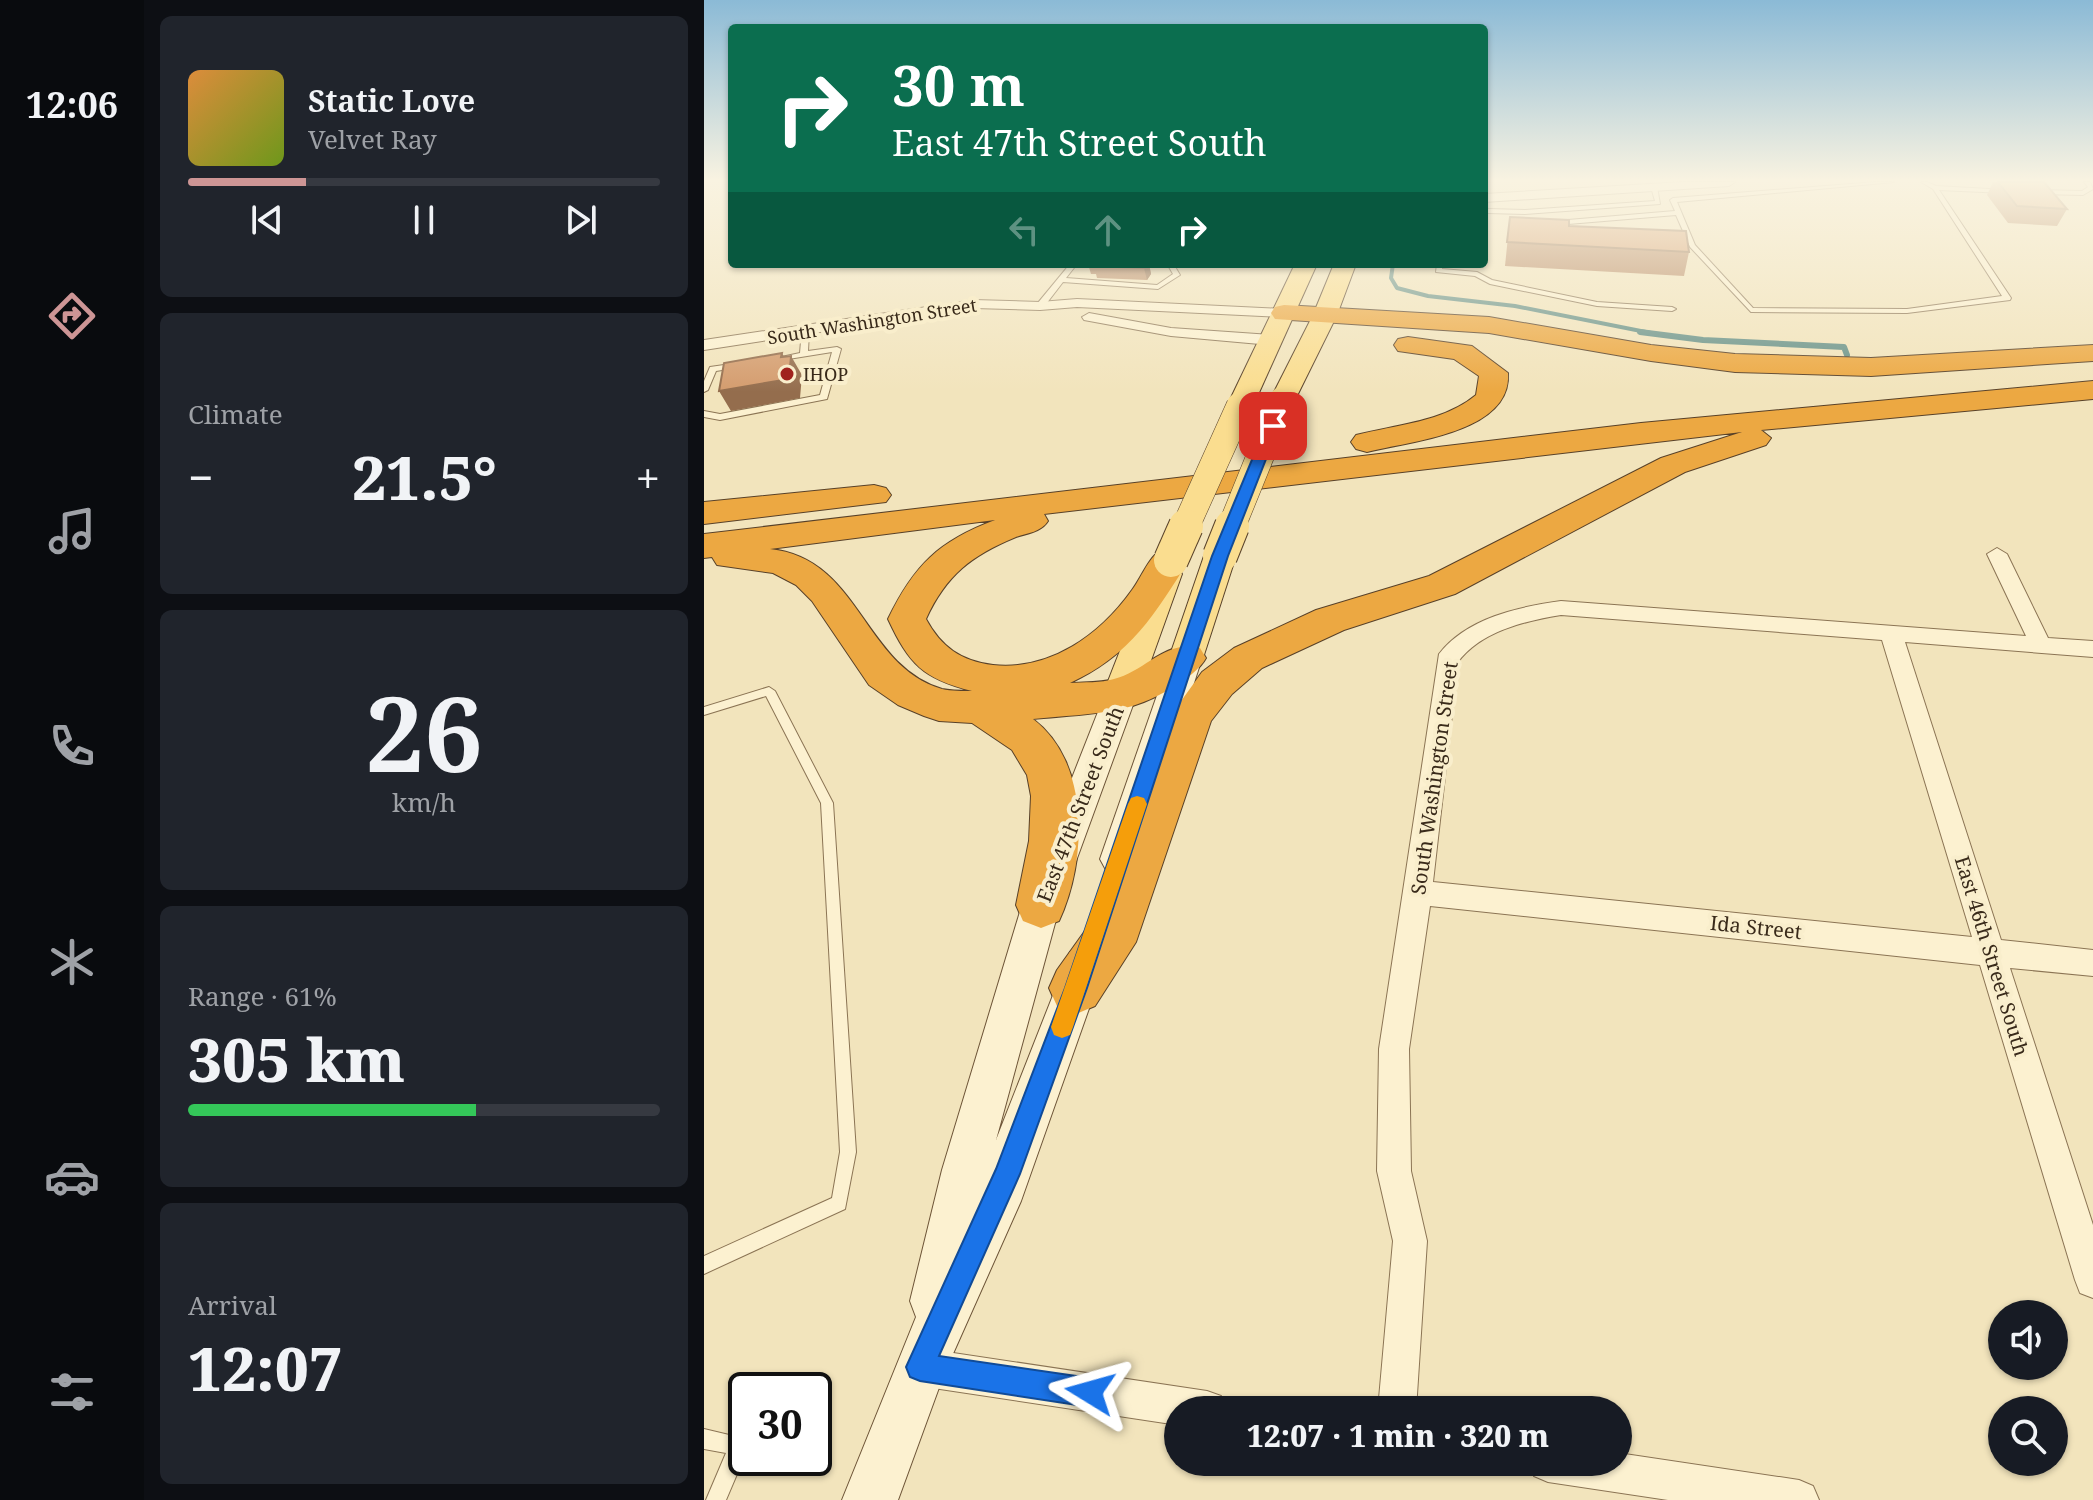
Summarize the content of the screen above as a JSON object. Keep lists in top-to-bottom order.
{
  "streets": {
    "main road": ["East 47th Street South"],
    "street": ["South Washington Street", "Ida Street", "East 46th Street South"]
  },
  "crossings": [
    ["South Washington Street", "East 47th Street South"],
    ["South Washington Street", "Ida Street"],
    ["South Washington Street", "East 46th Street South"],
    ["Ida Street", "East 46th Street South"]
  ],
  "places": ["IHOP"],
  "page": {
    "tabs": "12:06",
    "turn": ["30 m", "East 47th Street South"],
    "song": ["Static Love", "Velvet Ray"],
    "tile": [
      "Climate",
      ["26", "km/h"],
      ["Range · 61%", "305 km"],
      ["Arrival", "12:07"]
    ],
    "heat": ["−", "21.5°", "+"],
    "limit": "30",
    "trip": "12:07 · 1 min · 320 m"
  }
}
